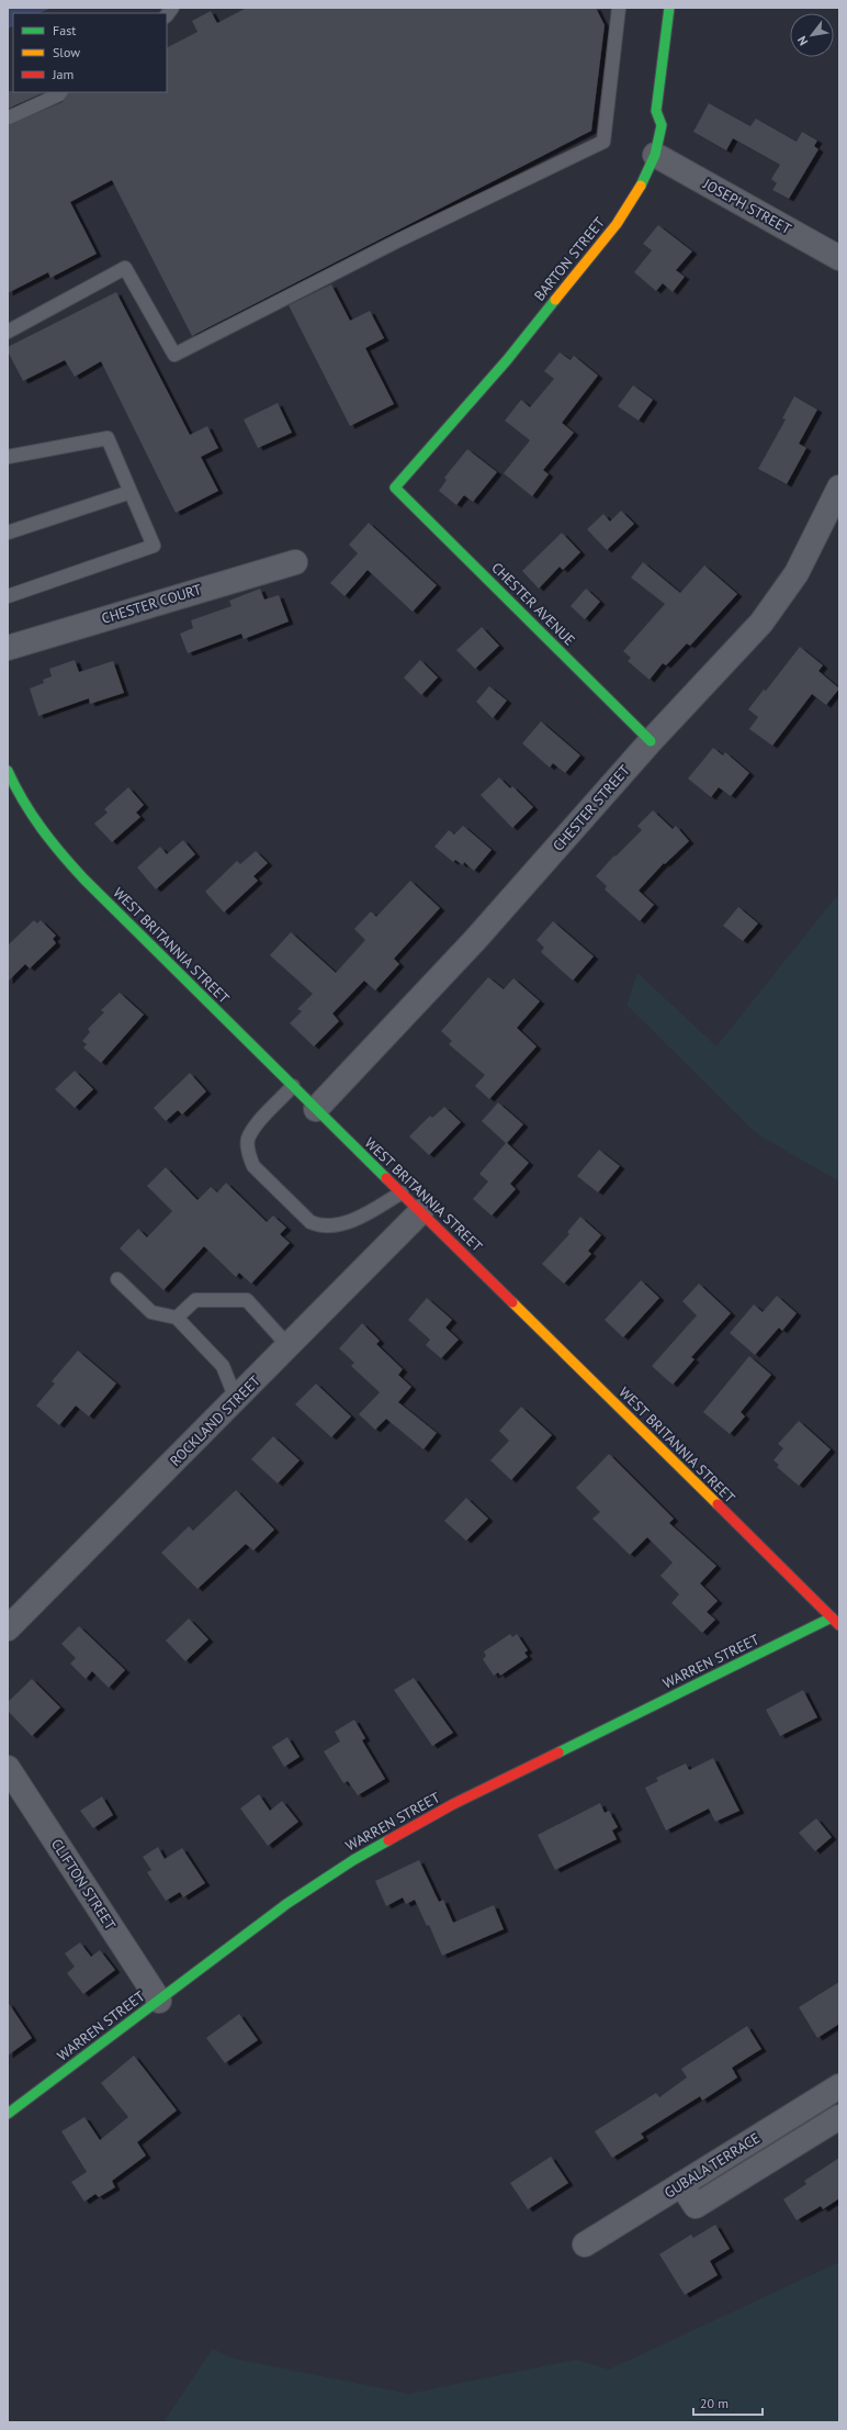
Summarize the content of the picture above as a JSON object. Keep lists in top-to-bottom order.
{
  "streets": {
    "street": [
      "JOSEPH STREET",
      "BARTON STREET",
      "CHESTER COURT",
      "CHESTER AVENUE",
      "CHESTER STREET",
      "WEST BRITANNIA STREET",
      "ROCKLAND STREET",
      "WARREN STREET",
      "CLIFTON STREET",
      "GUBALA TERRACE"
    ]
  },
  "crossings": [
    ["JOSEPH STREET", "BARTON STREET"],
    ["BARTON STREET", "CHESTER AVENUE"],
    ["CHESTER AVENUE", "CHESTER STREET"],
    ["CHESTER STREET", "WEST BRITANNIA STREET"],
    ["WEST BRITANNIA STREET", "ROCKLAND STREET"],
    ["WEST BRITANNIA STREET", "WARREN STREET"],
    ["WARREN STREET", "CLIFTON STREET"]
  ],
  "legend": ["Fast", "Slow", "Jam"],
  "scale_bar": "20 m",
  "north": "bottom left"
}
